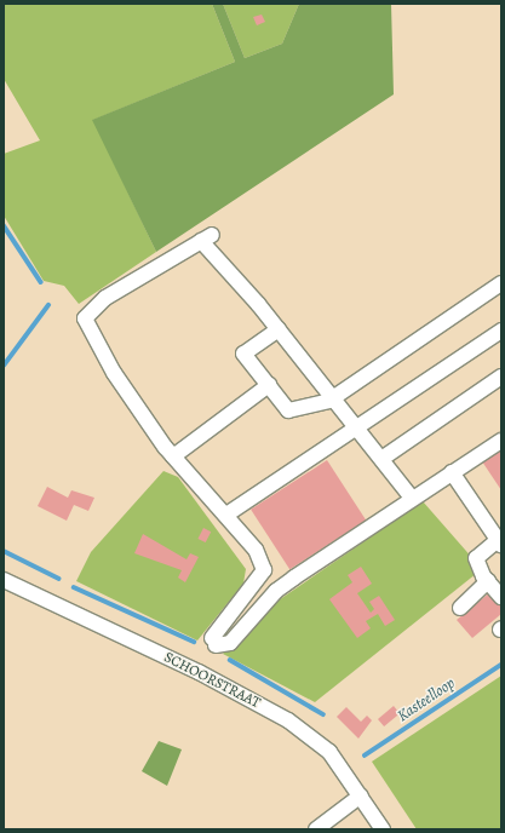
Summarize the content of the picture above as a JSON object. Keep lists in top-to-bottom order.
{
  "streets": {
    "street": ["SCHOORSTRAAT"]
  },
  "water": ["Kasteelloop"]
}
